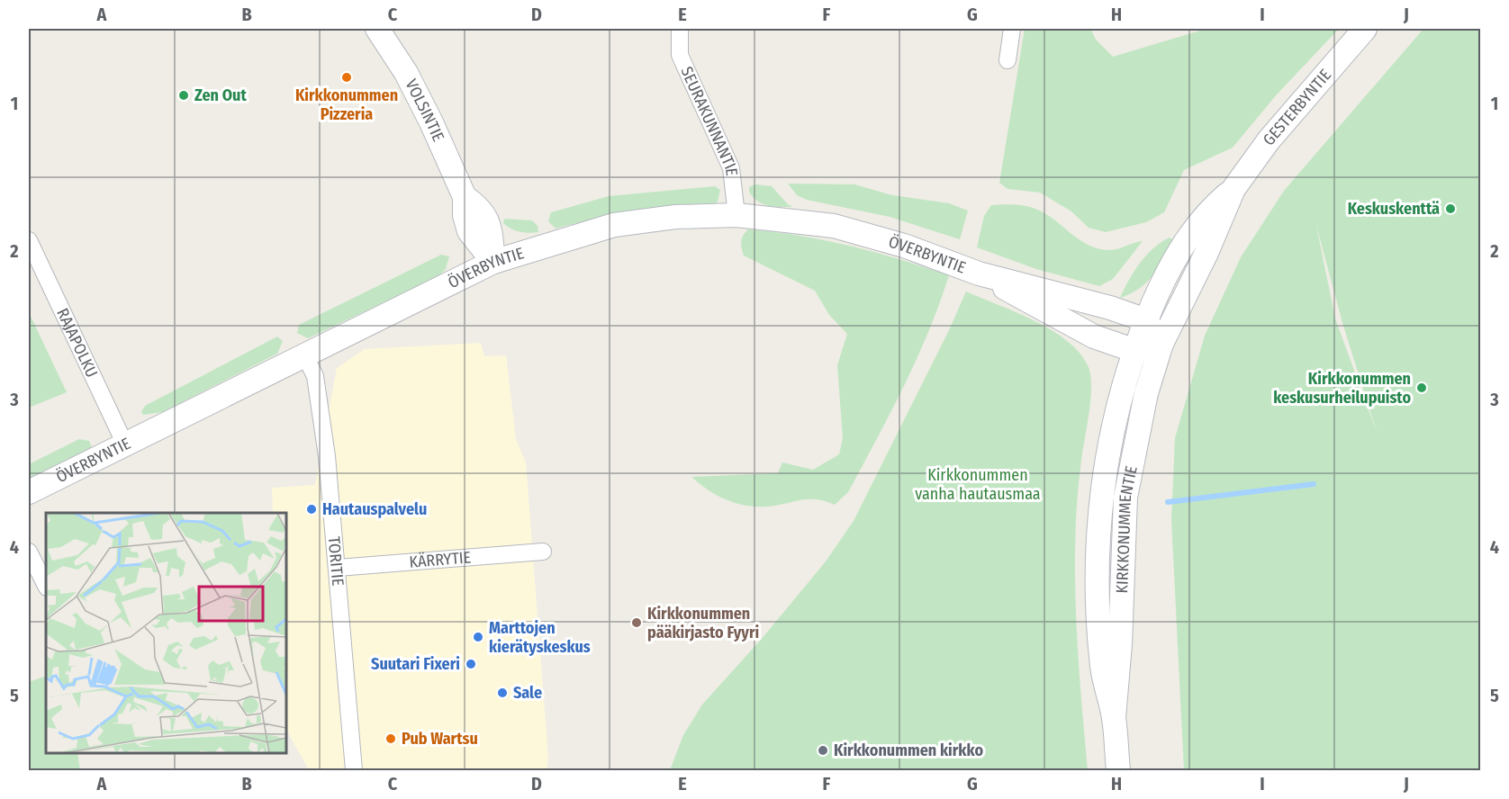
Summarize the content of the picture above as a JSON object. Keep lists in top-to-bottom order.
{
  "streets": {
    "street": [
      "GESTERBYNTIE",
      "VOLSINTIE",
      "SEURAKUNNANTIE",
      "ÖVERBYNTIE",
      "RAJAPOLKU",
      "KIRKKONUMMENTIE",
      "KÄRRYTIE",
      "TORITIE"
    ]
  },
  "crossings": [
    ["GESTERBYNTIE", "ÖVERBYNTIE"],
    ["GESTERBYNTIE", "KIRKKONUMMENTIE"],
    ["VOLSINTIE", "ÖVERBYNTIE"],
    ["SEURAKUNNANTIE", "ÖVERBYNTIE"],
    ["ÖVERBYNTIE", "RAJAPOLKU"],
    ["ÖVERBYNTIE", "KIRKKONUMMENTIE"],
    ["ÖVERBYNTIE", "TORITIE"],
    ["KÄRRYTIE", "TORITIE"]
  ],
  "parks": ["Kirkkonummen vanha hautausmaa"],
  "places": [
    "Kirkkonummen Pizzeria",
    "Zen Out",
    "Keskuskenttä",
    "Kirkkonummen keskusurheilupuisto",
    "Hautauspalvelu",
    "Kirkkonummen pääkirjasto Fyyri",
    "Marttojen kierätyskeskus",
    "Suutari Fixeri",
    "Sale",
    "Pub Wartsu",
    "Kirkkonummen kirkko"
  ],
  "grid": {
    "columns": [
      "A",
      "B",
      "C",
      "D",
      "E",
      "F",
      "G",
      "H",
      "I",
      "J"
    ],
    "rows": [
      "1",
      "2",
      "3",
      "4",
      "5"
    ]
  }
}
